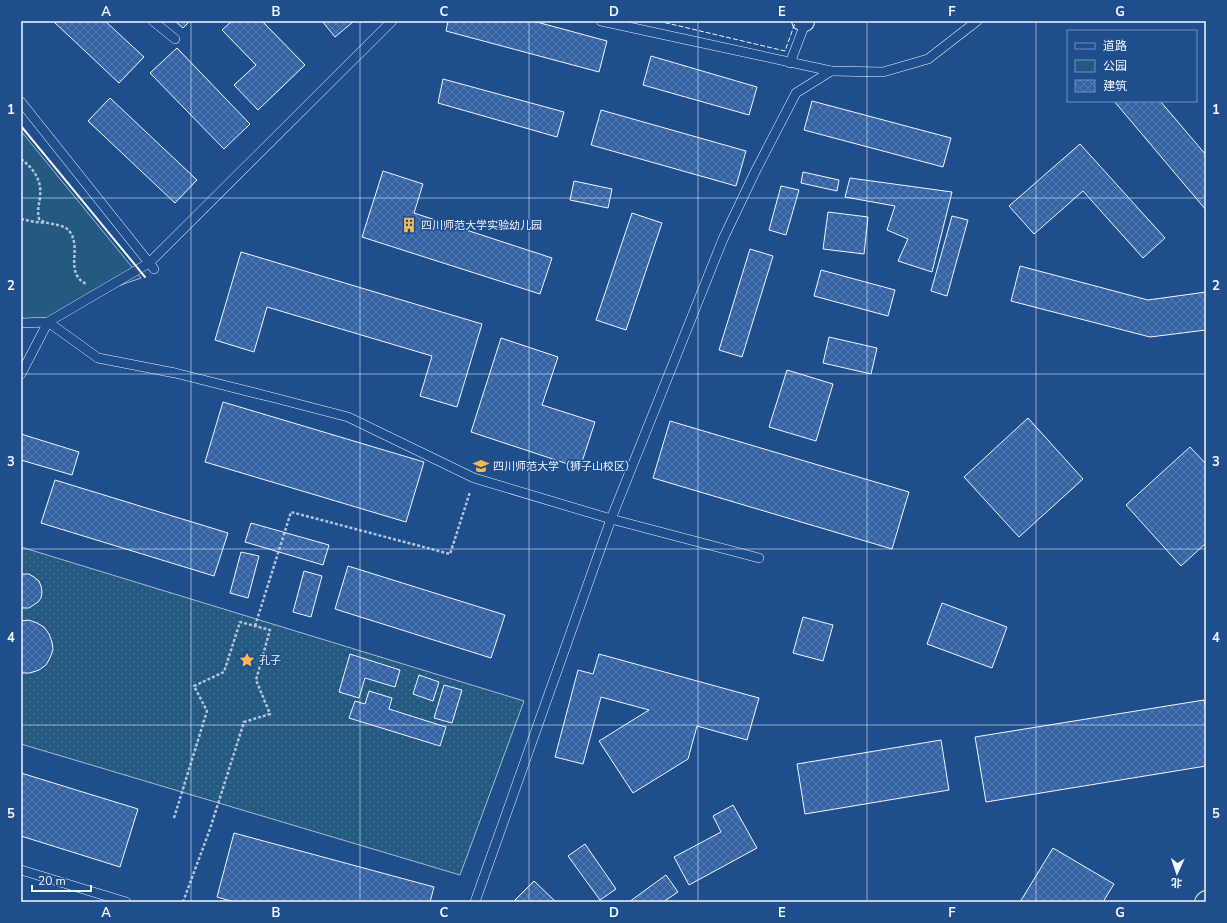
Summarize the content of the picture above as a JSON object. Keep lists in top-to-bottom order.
{
  "places": {
    "building": ["四川师范大学实验幼儿园"],
    "school or university": ["四川师范大学（狮子山校区）"],
    "place": ["孔子"]
  },
  "legend": ["道路", "公园", "建筑"],
  "scale_bar": "20 m",
  "north": "bottom",
  "grid": {
    "columns": [
      "A",
      "B",
      "C",
      "D",
      "E",
      "F",
      "G"
    ],
    "rows": [
      "1",
      "2",
      "3",
      "4",
      "5"
    ]
  }
}
